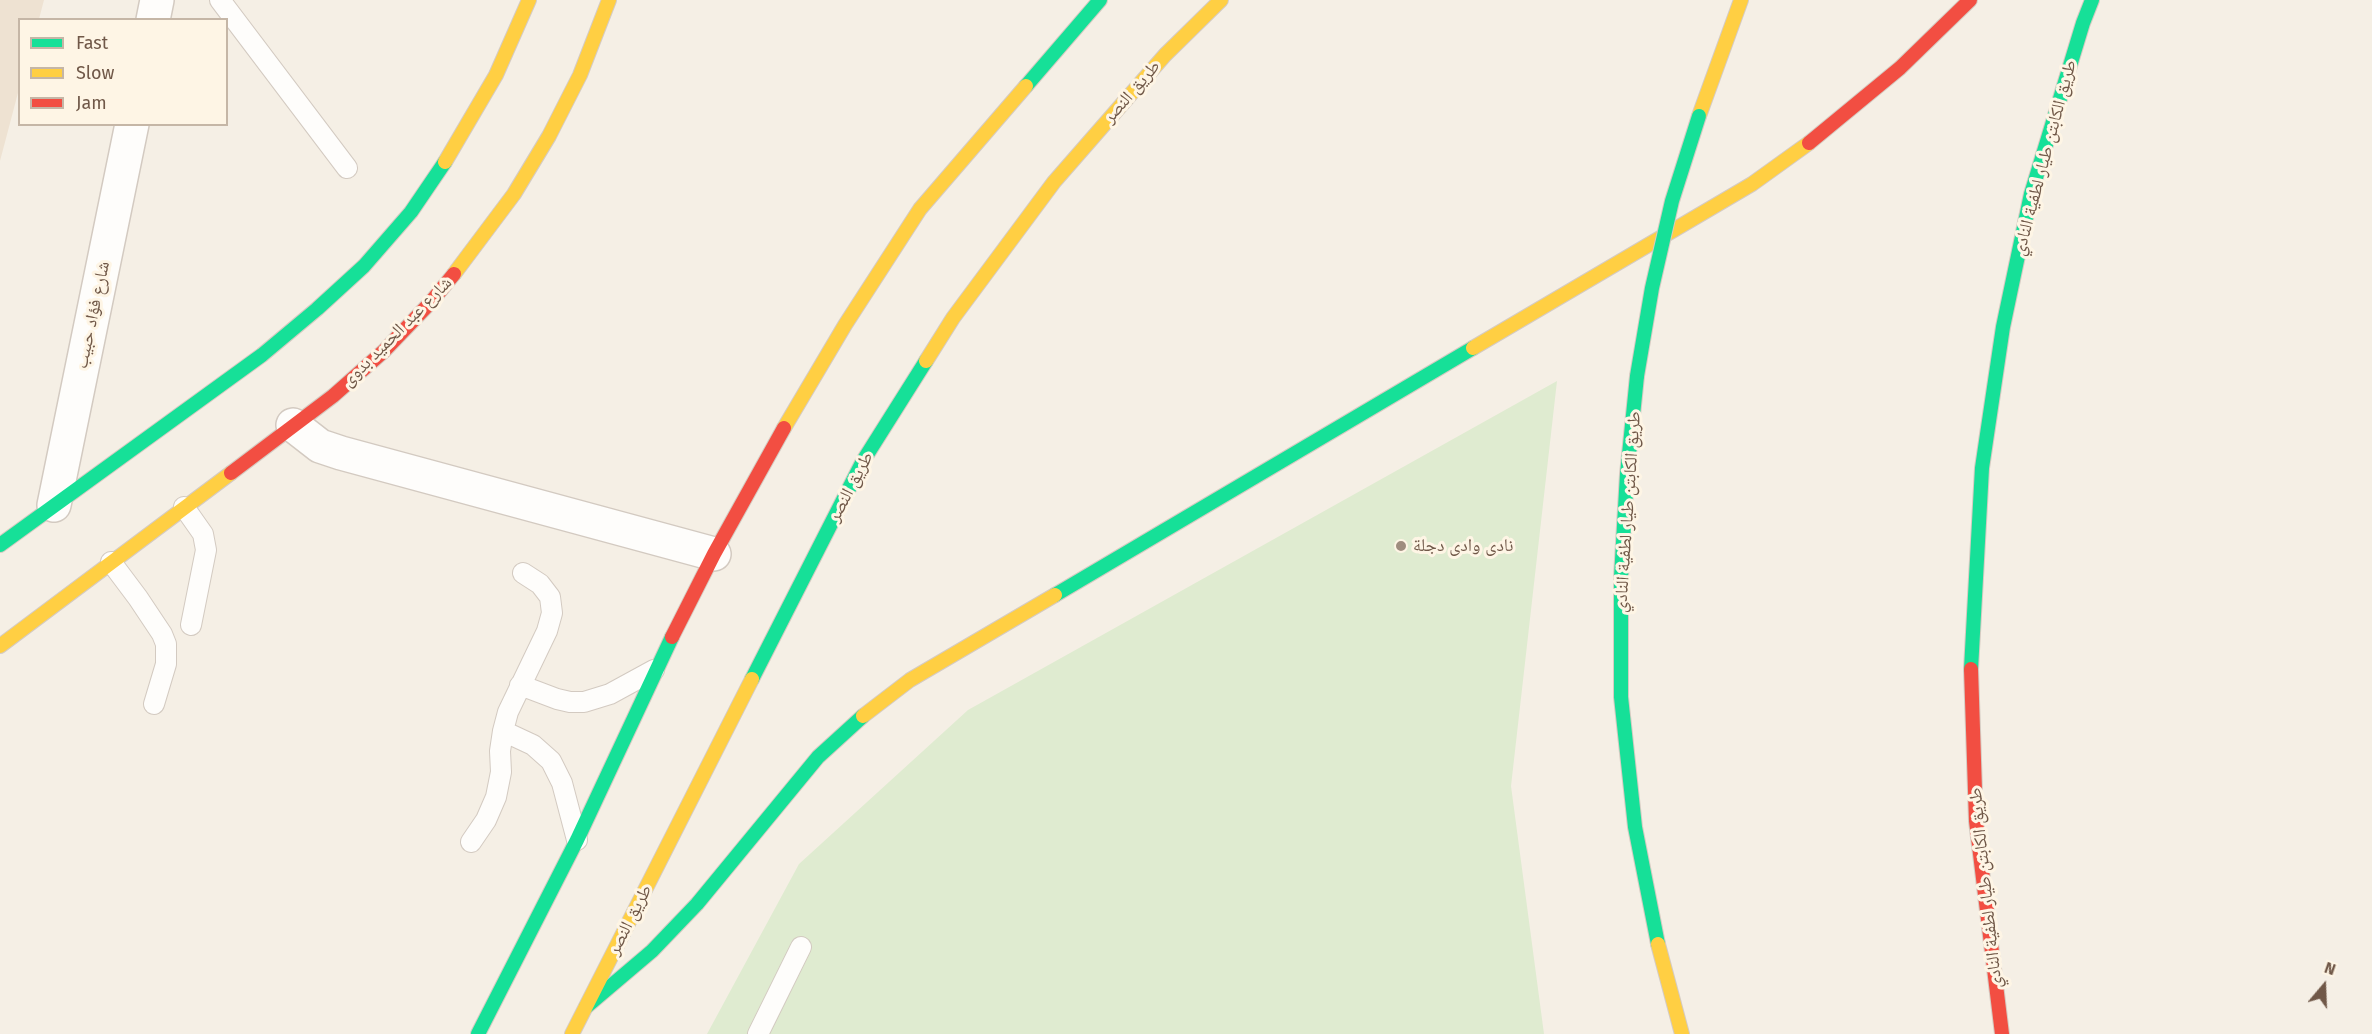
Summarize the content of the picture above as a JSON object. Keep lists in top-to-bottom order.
{
  "streets": {
    "main road": ["طريق النصر", "طريق الكابتن طيار لطفية النادي", "شارع عبد الحميد بدوى"],
    "street": ["شارع فؤاد حبيب"]
  },
  "places": ["نادى وادى دجلة"],
  "legend": ["Fast", "Slow", "Jam"],
  "north": "top"
}
